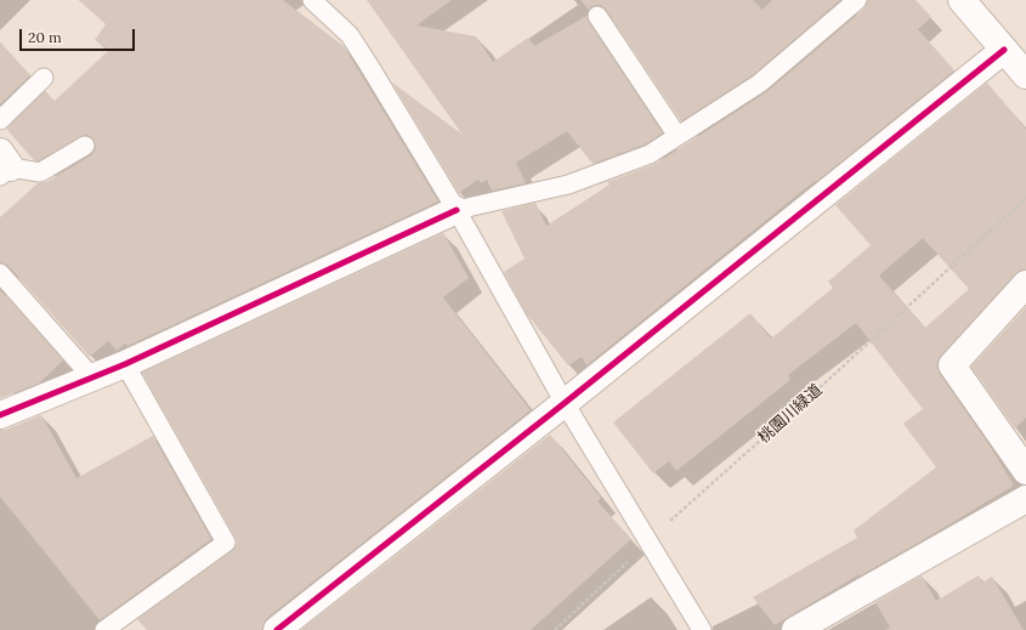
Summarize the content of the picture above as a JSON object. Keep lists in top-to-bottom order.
{
  "streets": {
    "path": ["桃園川緑道"]
  },
  "scale_bar": "20 m"
}
